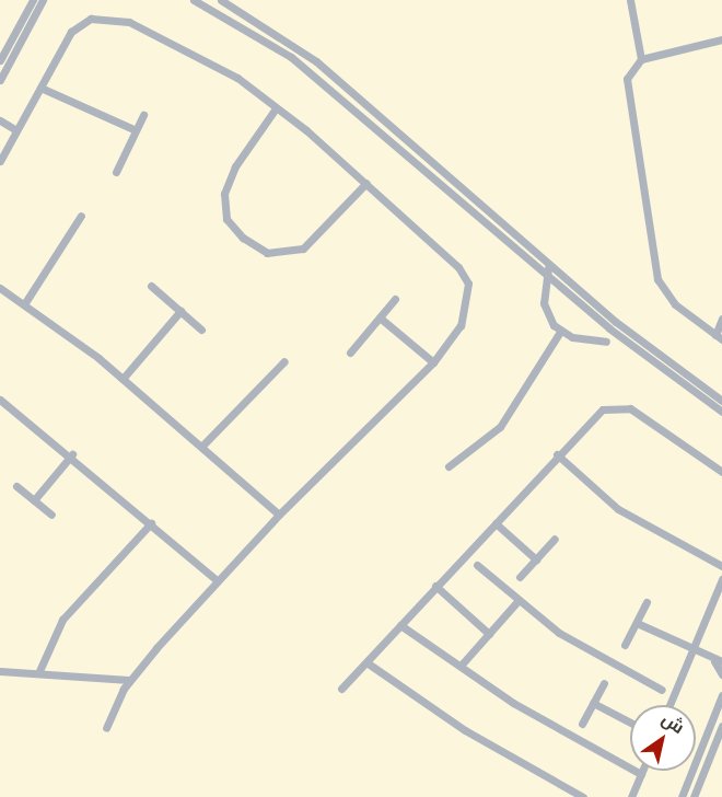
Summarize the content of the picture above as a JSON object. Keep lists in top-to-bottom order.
{
  "north": "top right"
}
